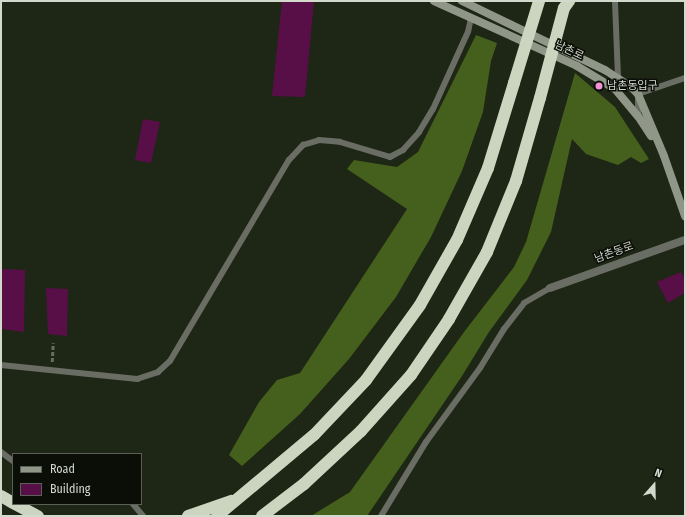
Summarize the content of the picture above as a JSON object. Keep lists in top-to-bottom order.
{
  "streets": {
    "street": ["남촌로", "남촌동로"]
  },
  "places": ["남촌동입구"],
  "legend": ["Road", "Building"],
  "north": "top"
}
